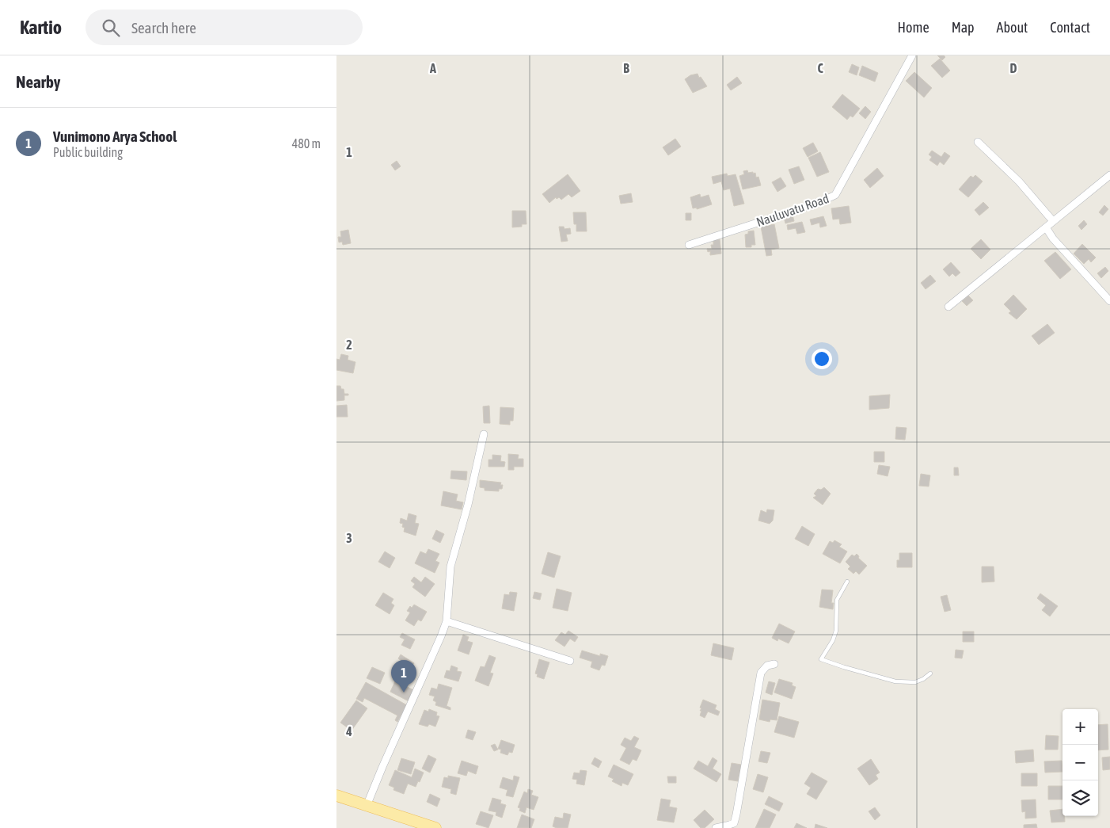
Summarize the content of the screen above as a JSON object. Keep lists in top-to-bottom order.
{
  "streets": {
    "street": ["Nauluvatu Road"]
  },
  "page": {
    "header": "Kartio",
    "search": "Search here",
    "nav": [
      "Home",
      "Map",
      "About",
      "Contact"
    ],
    "heading": "Nearby",
    "list": [
      {
        "mark": "1",
        "name": "Vunimono Arya School",
        "note": "Public building",
        "value": "480 m"
      }
    ],
    "pins": "1",
    "map_buttons": ["+", "−"]
  },
  "grid": {
    "columns": [
      "A",
      "B",
      "C",
      "D"
    ],
    "rows": [
      "1",
      "2",
      "3",
      "4"
    ]
  }
}
